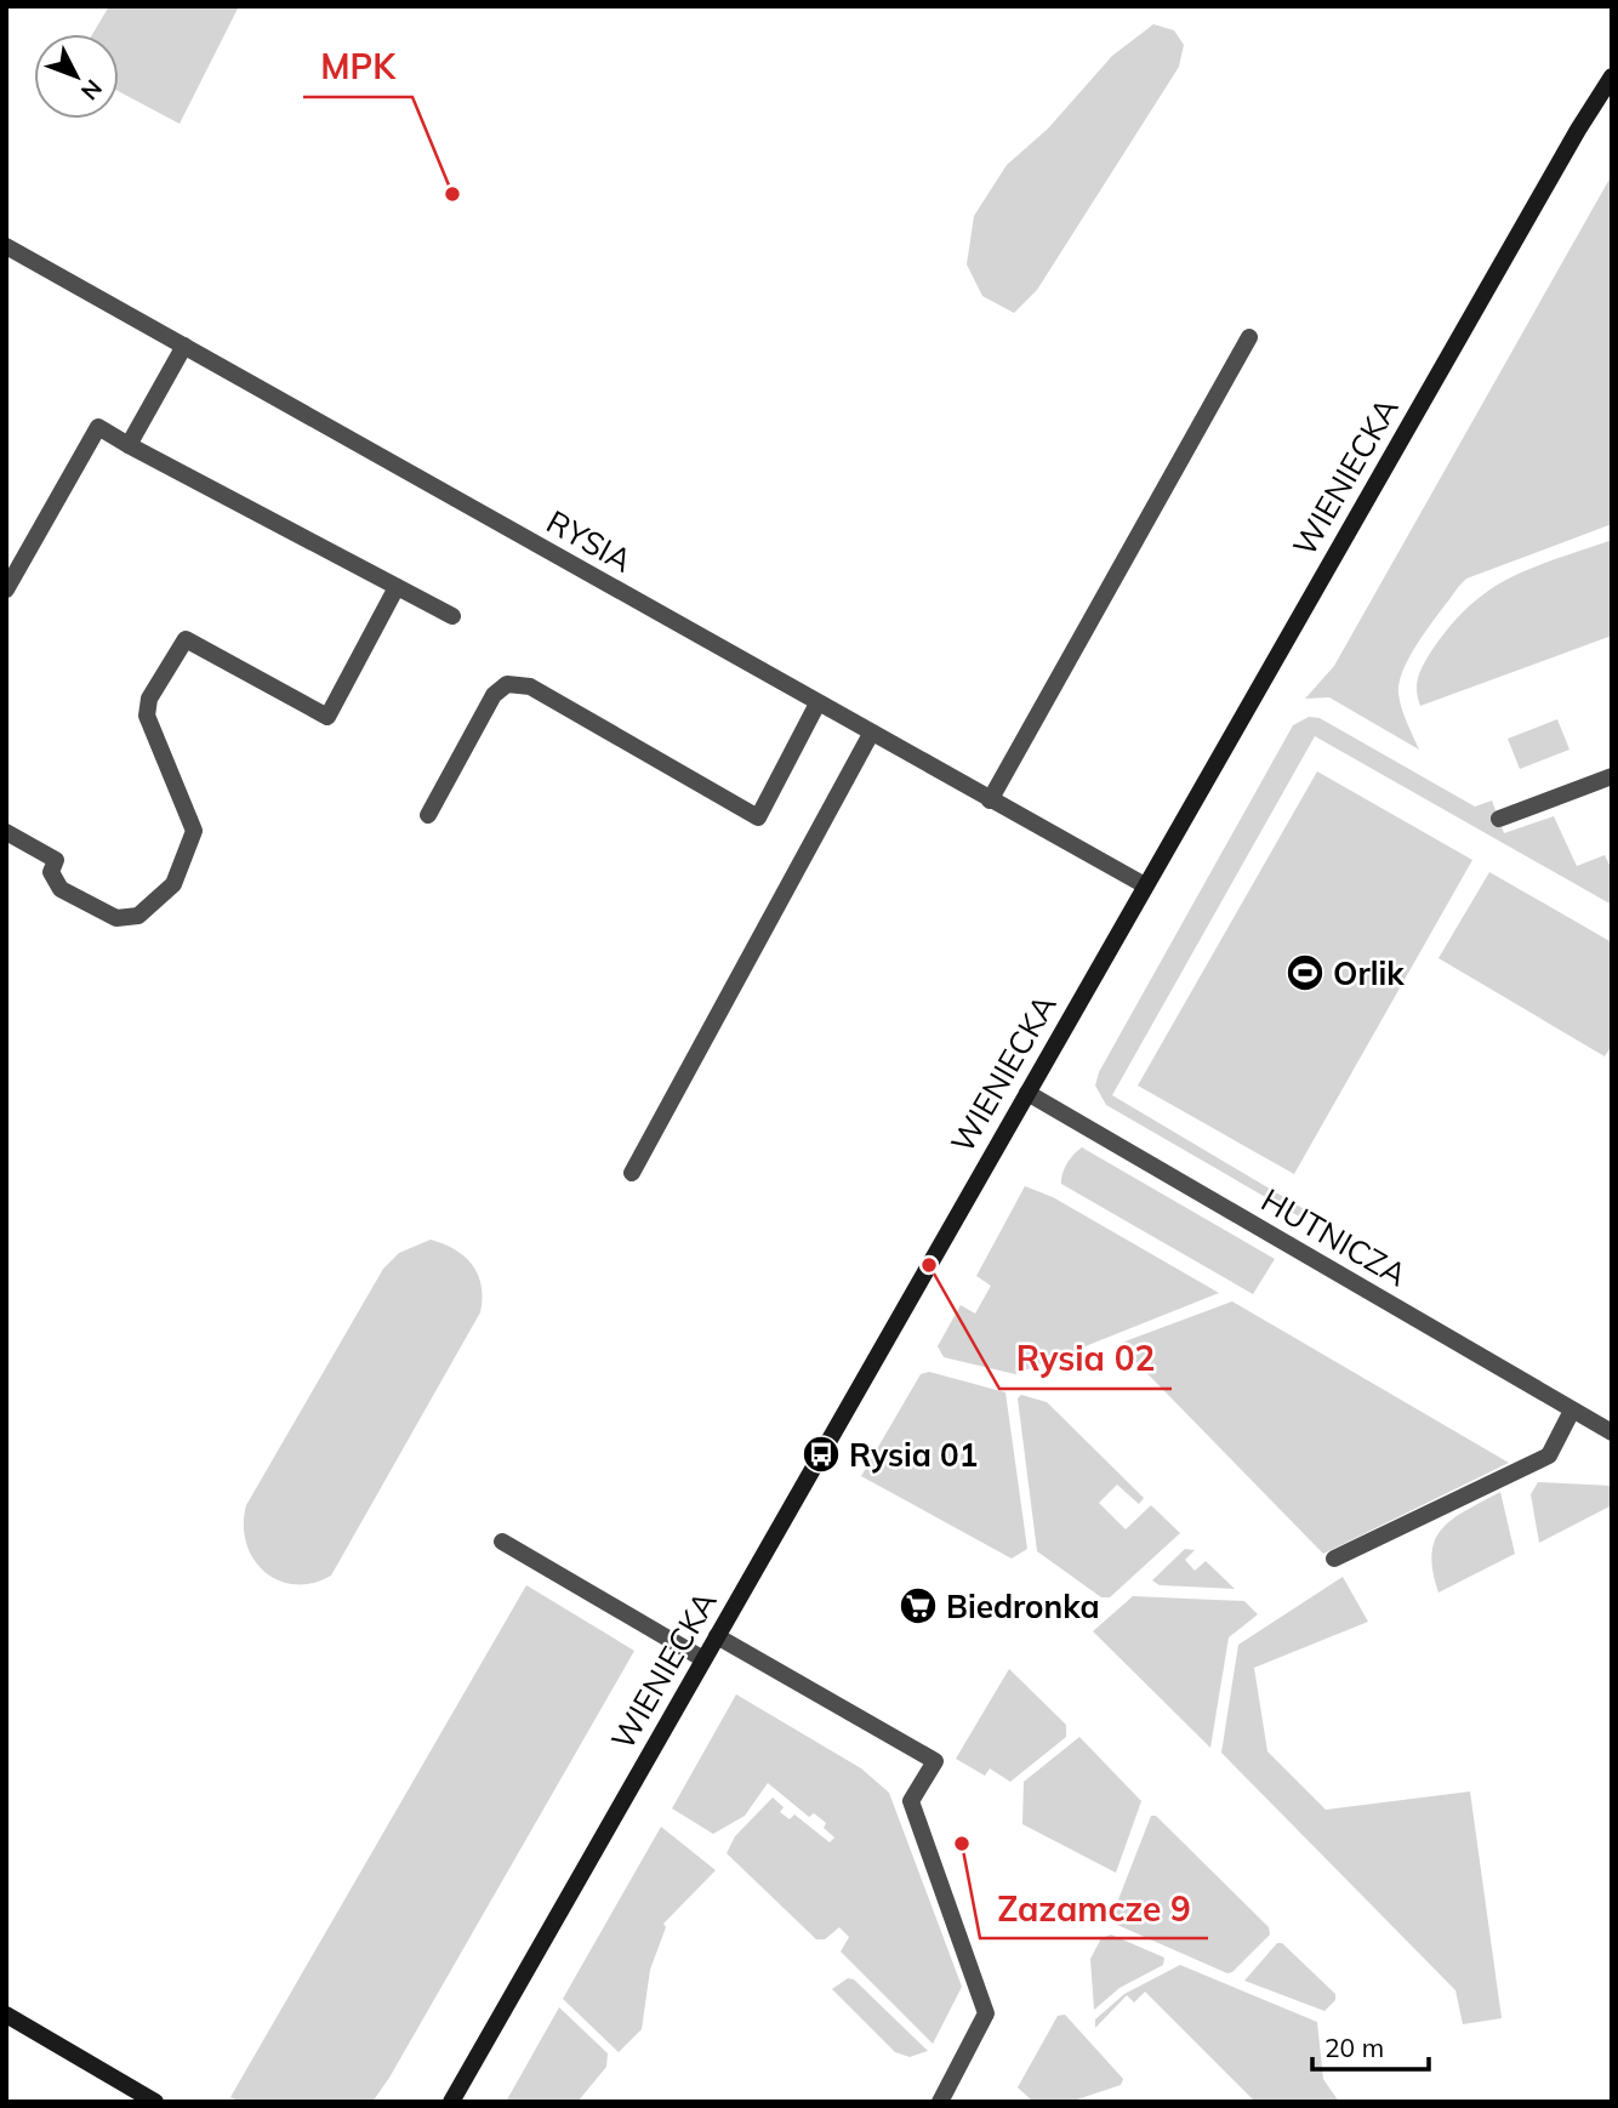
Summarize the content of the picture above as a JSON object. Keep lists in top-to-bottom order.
{
  "streets": {
    "street": ["WIENIECKA", "RYSIA", "HUTNICZA"]
  },
  "crossings": [
    ["WIENIECKA", "RYSIA"],
    ["WIENIECKA", "HUTNICZA"]
  ],
  "places": {
    "other": ["MPK", "Rysia 02", "Zazamcze 9"],
    "sports": ["Orlik"],
    "bus stop": ["Rysia 01"],
    "supermarket": ["Biedronka"]
  },
  "scale_bar": "20 m",
  "north": "bottom right"
}
